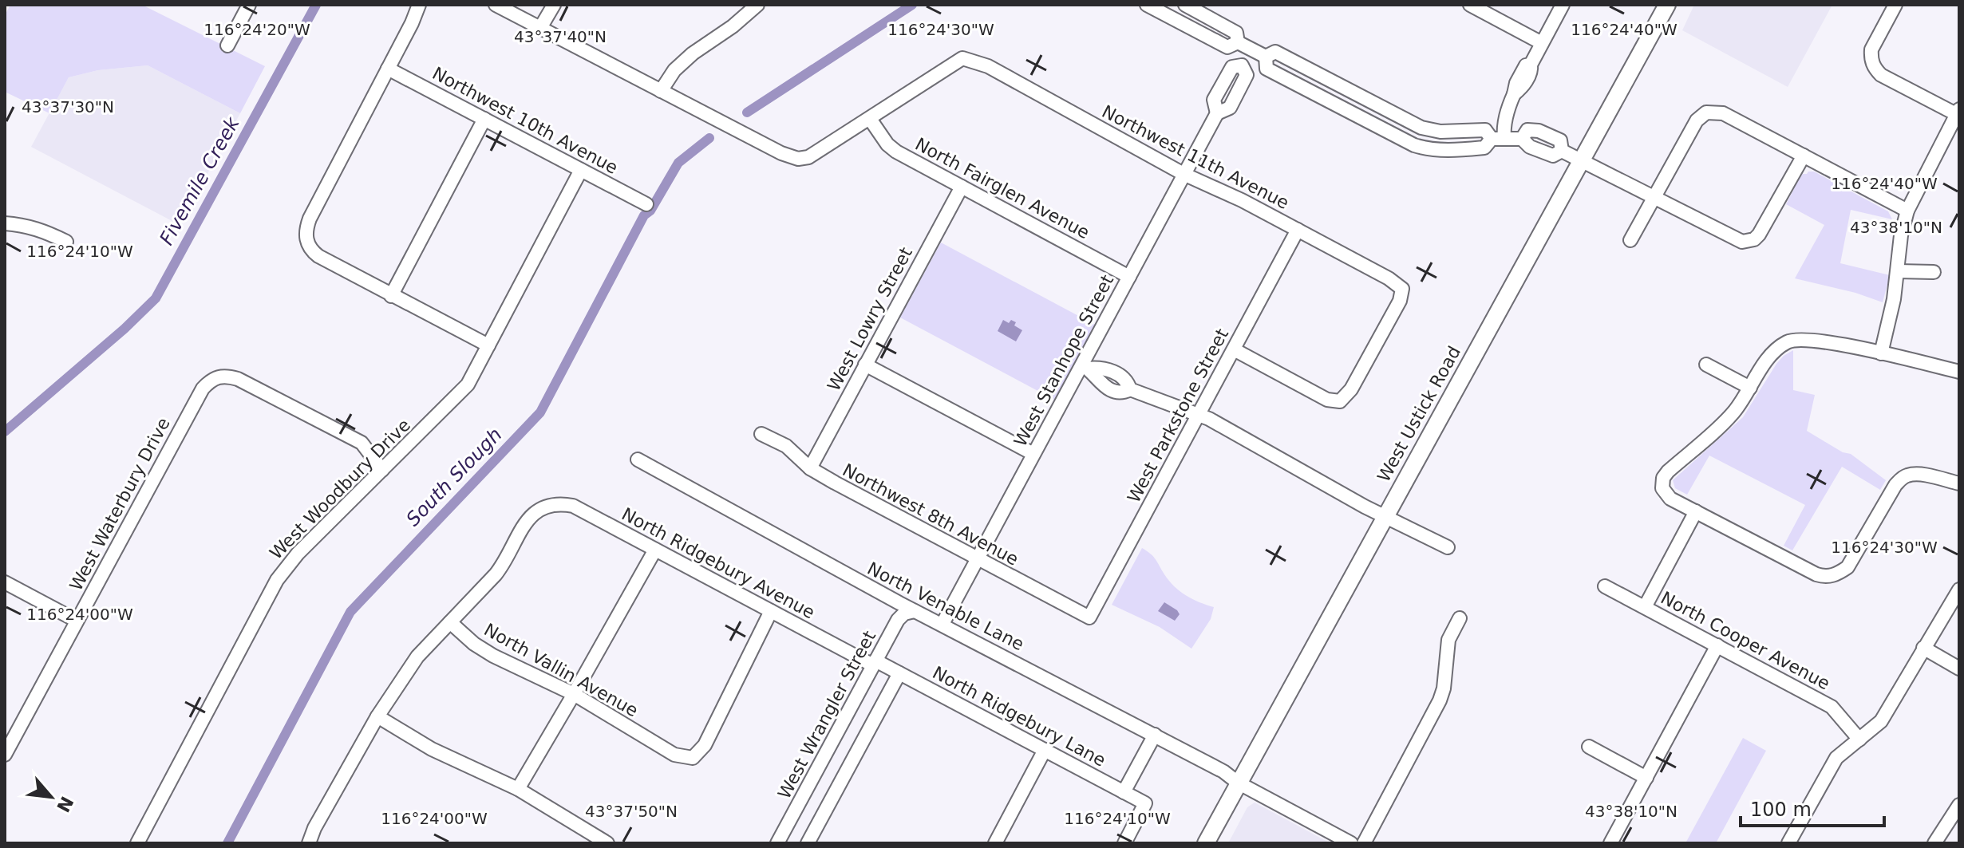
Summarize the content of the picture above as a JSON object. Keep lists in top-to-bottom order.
{
  "streets": {
    "main road": ["West Ustick Road"],
    "street": [
      "Northwest 10th Avenue",
      "Northwest 11th Avenue",
      "North Fairglen Avenue",
      "West Lowry Street",
      "West Stanhope Street",
      "West Parkstone Street",
      "West Woodbury Drive",
      "West Waterbury Drive",
      "Northwest 8th Avenue",
      "North Ridgebury Avenue",
      "North Venable Lane",
      "North Cooper Avenue",
      "North Vallin Avenue",
      "West Wrangler Street",
      "North Ridgebury Lane"
    ]
  },
  "crossings": [
    ["Northwest 10th Avenue", "West Woodbury Drive"],
    ["Northwest 11th Avenue", "North Fairglen Avenue"],
    ["Northwest 11th Avenue", "West Stanhope Street"],
    ["Northwest 11th Avenue", "West Parkstone Street"],
    ["North Fairglen Avenue", "West Lowry Street"],
    ["North Fairglen Avenue", "West Stanhope Street"],
    ["West Lowry Street", "Northwest 8th Avenue"],
    ["West Stanhope Street", "Northwest 8th Avenue"],
    ["West Stanhope Street", "North Venable Lane"],
    ["West Ustick Road", "North Venable Lane"],
    ["West Parkstone Street", "Northwest 8th Avenue"],
    ["West Woodbury Drive", "West Waterbury Drive"],
    ["North Ridgebury Avenue", "North Vallin Avenue"],
    ["North Ridgebury Avenue", "West Wrangler Street"],
    ["North Ridgebury Avenue", "North Ridgebury Lane"],
    ["North Venable Lane", "West Wrangler Street"],
    ["West Wrangler Street", "North Ridgebury Lane"]
  ],
  "water": ["Fivemile Creek", "South Slough"],
  "scale_bar": "100 m",
  "north": "bottom right",
  "coordinates": [
    "116°24'30\"W",
    "116°24'40\"W",
    "116°24'20\"W",
    "43°37'40\"N",
    "43°37'30\"N",
    "43°38'10\"N",
    "116°24'10\"W",
    "116°24'00\"W",
    "43°37'50\"N"
  ]
}
